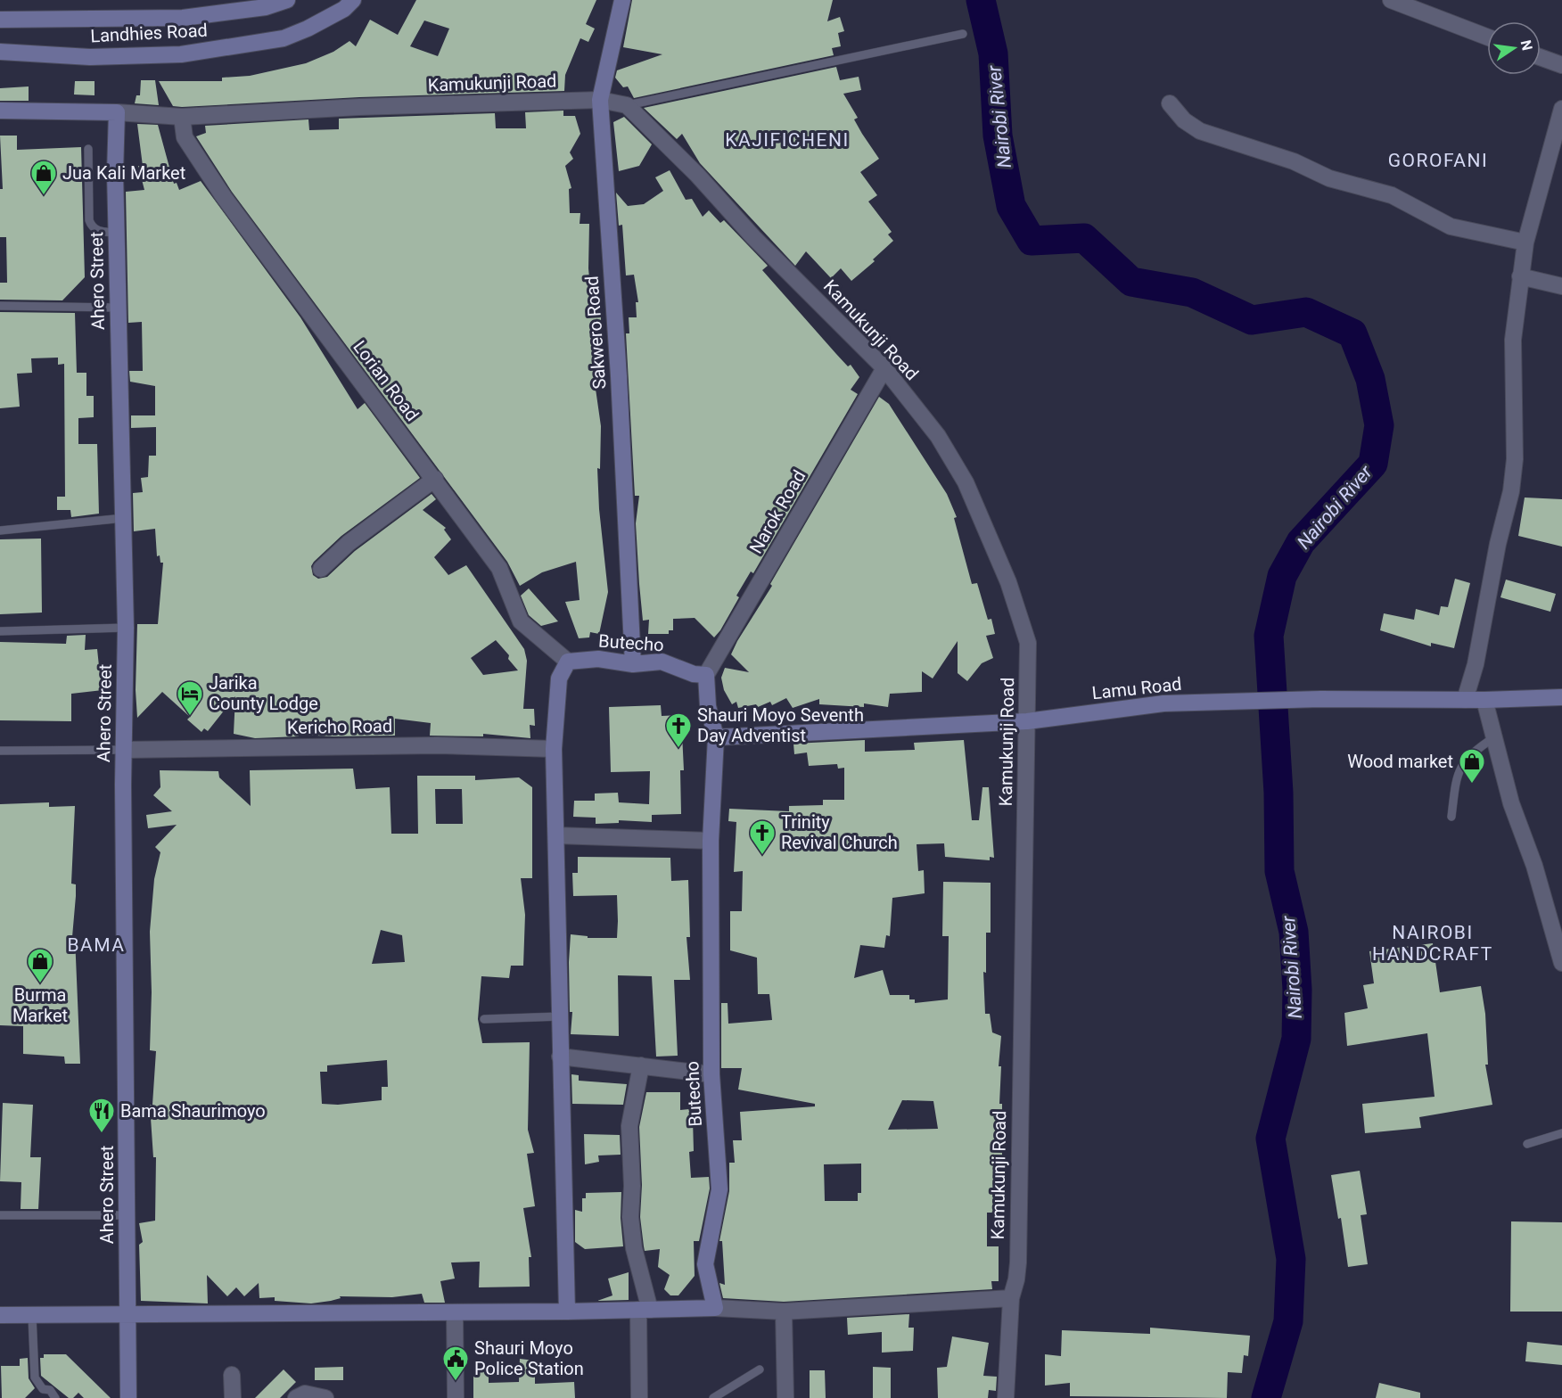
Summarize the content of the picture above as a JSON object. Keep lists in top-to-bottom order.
{
  "streets": {
    "street": [
      "Landhies Road",
      "Kamukunji Road",
      "Ahero Street",
      "Sakwero Road",
      "Lorian Road",
      "Narok Road",
      "Butecho",
      "Lamu Road",
      "Kericho Road"
    ]
  },
  "crossings": [
    ["Kamukunji Road", "Ahero Street"],
    ["Kamukunji Road", "Sakwero Road"],
    ["Kamukunji Road", "Lorian Road"],
    ["Kamukunji Road", "Narok Road"],
    ["Kamukunji Road", "Lamu Road"],
    ["Ahero Street", "Kericho Road"],
    ["Sakwero Road", "Butecho"],
    ["Lorian Road", "Butecho"],
    ["Narok Road", "Butecho"],
    ["Butecho", "Lamu Road"]
  ],
  "districts": [
    "KAJIFICHENI",
    "GOROFANI",
    "NAIROBI HANDCRAFT",
    "BAMA"
  ],
  "water": ["Nairobi River"],
  "places": {
    "shop": ["Jua Kali Market", "Wood market", "Burma Market"],
    "hotel": ["Jarika County Lodge"],
    "church": ["Shauri Moyo Seventh Day Adventist", "Trinity Revival Church"],
    "restaurant": ["Bama Shaurimoyo"],
    "public building": ["Shauri Moyo Police Station"]
  },
  "north": "right"
}
